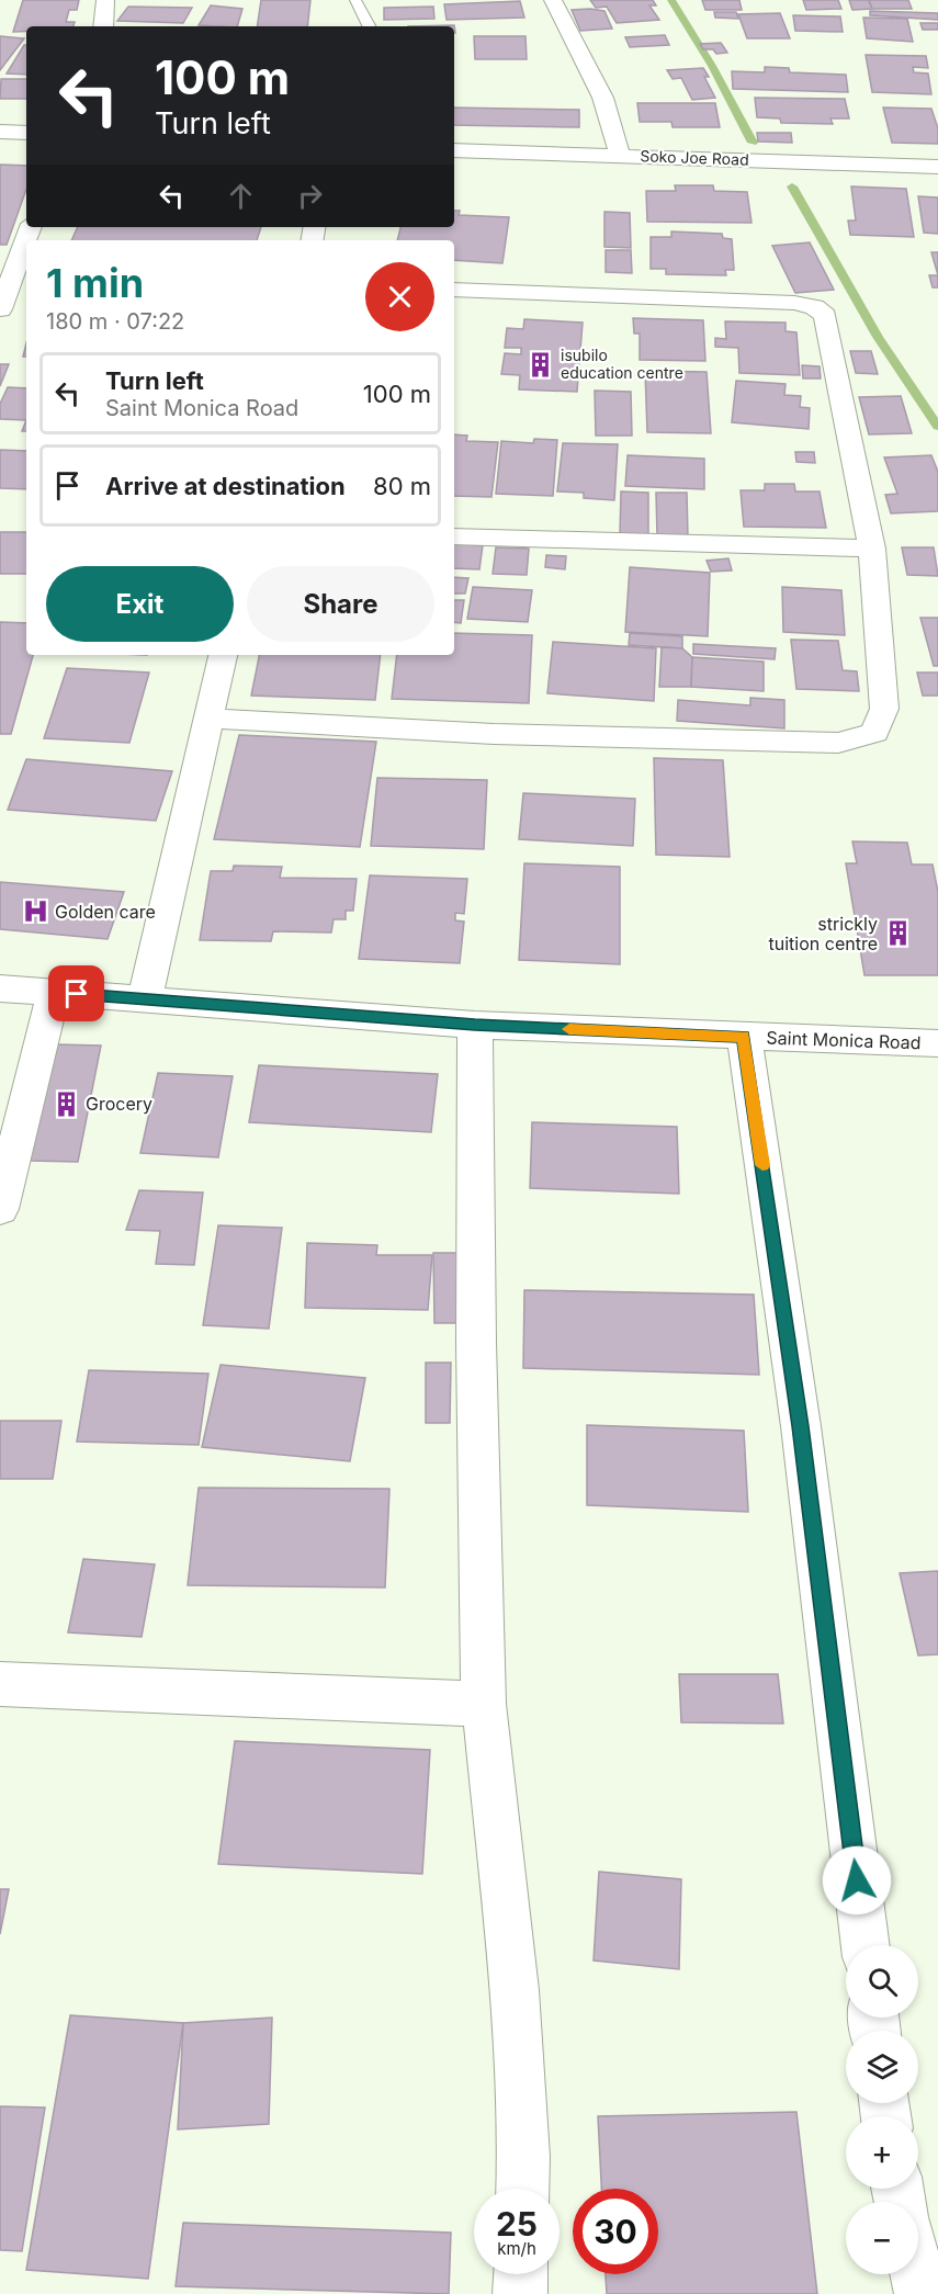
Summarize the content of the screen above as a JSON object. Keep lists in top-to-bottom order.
{
  "streets": {
    "street": ["Soko Joe Road", "Saint Monica Road"]
  },
  "places": {
    "building": ["isubilo education centre", "strickly tuition centre", "Grocery"],
    "hospital": ["Golden care"]
  },
  "page": {
    "turn": ["100 m", "Turn left"],
    "heading": ["1 min", "180 m · 07:22"],
    "list": [
      {
        "name": "Turn left",
        "note": "Saint Monica Road",
        "value": "100 m"
      },
      {
        "name": "Arrive at destination",
        "value": "80 m"
      }
    ],
    "buttons": ["Exit", "Share"],
    "map_buttons": ["+", "−"],
    "speed": "25 km/h",
    "limit": "30"
  }
}
